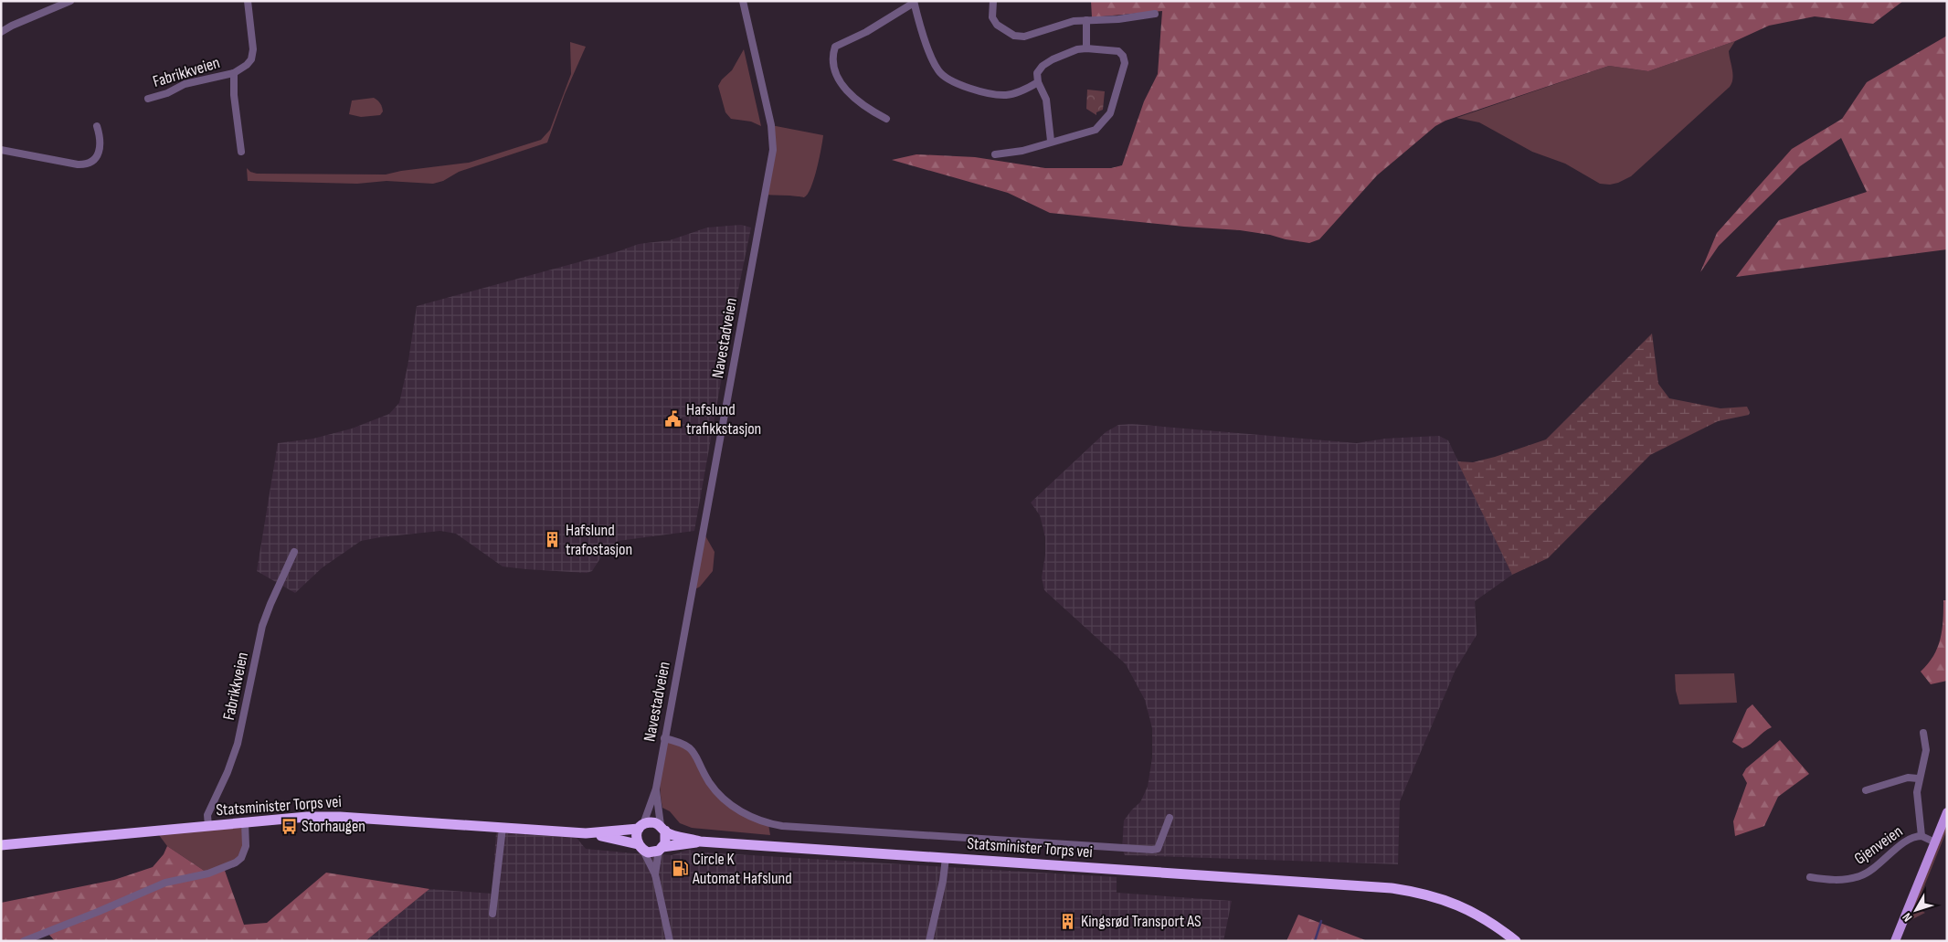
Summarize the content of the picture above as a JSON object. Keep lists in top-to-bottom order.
{
  "streets": {
    "highway": ["Statsminister Torps vei"],
    "street": ["Fabrikkveien", "Navestadveien", "Gjenveien"]
  },
  "crossings": [
    ["Fabrikkveien", "Statsminister Torps vei"],
    ["Navestadveien", "Statsminister Torps vei"]
  ],
  "places": {
    "public building": ["Hafslund trafikkstasjon"],
    "building": ["Hafslund trafostasjon", "Kingsrød Transport AS"],
    "bus stop": ["Storhaugen"],
    "fuel station": ["Circle K Automat Hafslund"]
  },
  "north": "bottom left"
}
